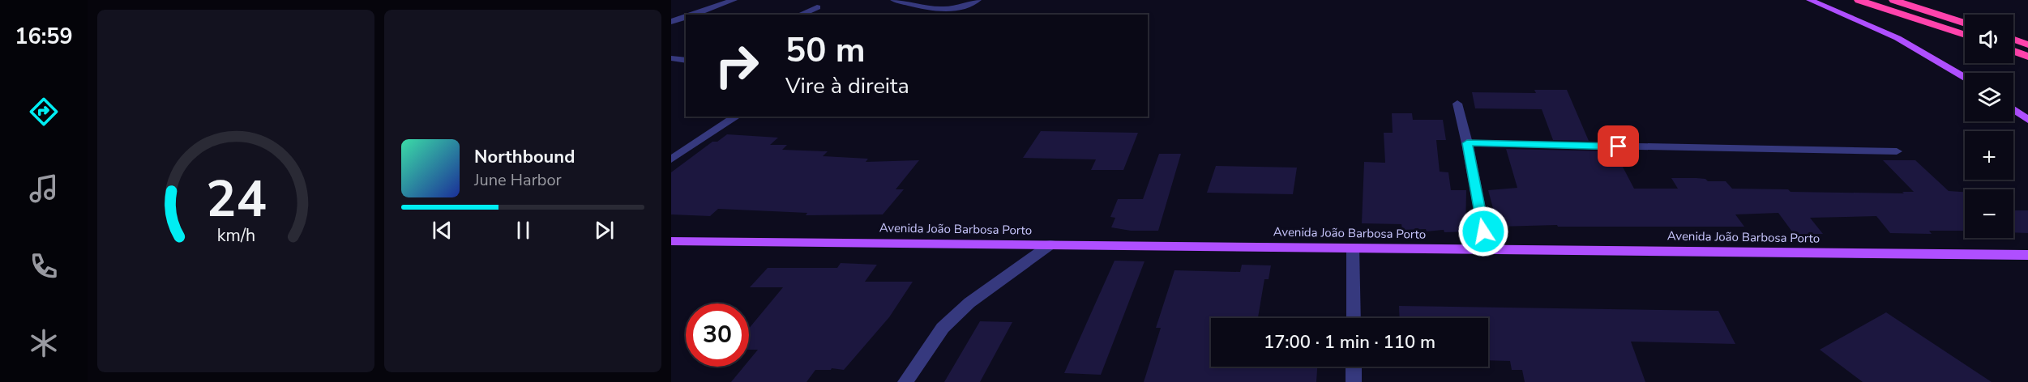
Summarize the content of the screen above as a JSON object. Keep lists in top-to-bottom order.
{
  "streets": {
    "main road": ["Avenida João Barbosa Porto"]
  },
  "page": {
    "tabs": "16:59",
    "map_buttons": ["+", "−"],
    "turn": ["50 m", "Vire à direita"],
    "song": ["Northbound", "June Harbor"],
    "limit": "30",
    "trip": "17:00 · 1 min · 110 m",
    "gauge": ["24", "km/h"]
  }
}
